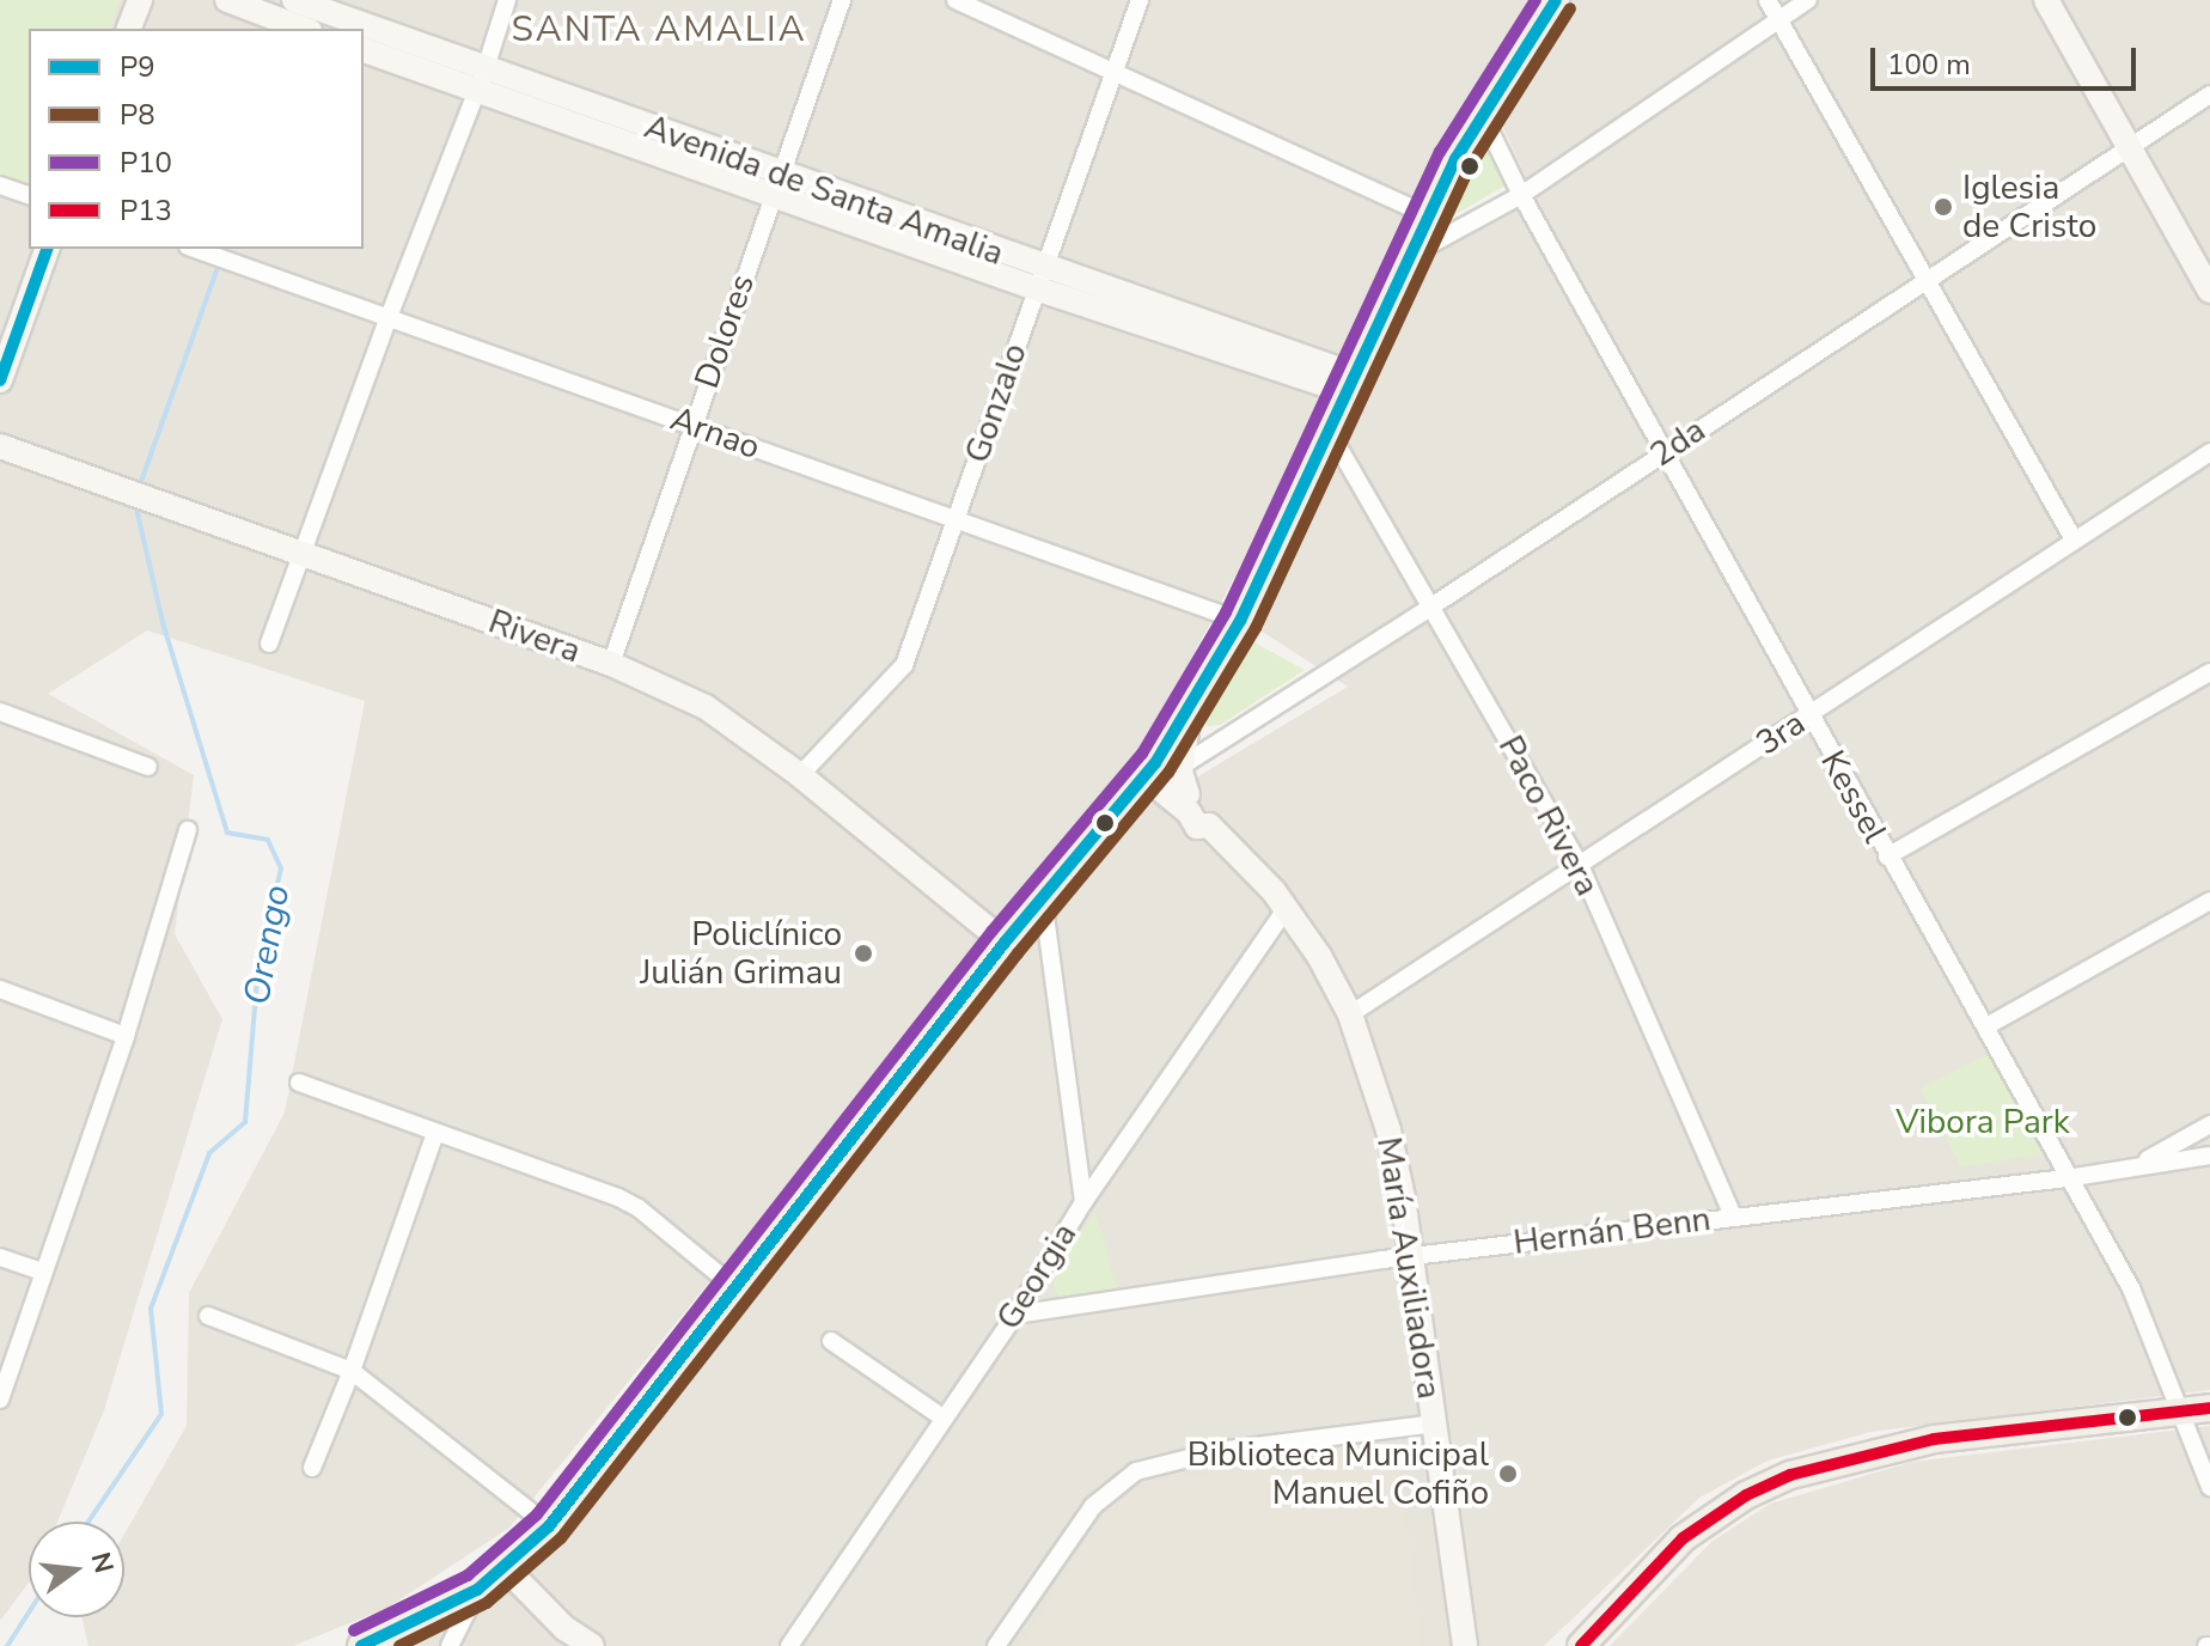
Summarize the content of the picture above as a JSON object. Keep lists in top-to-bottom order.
{
  "streets": {
    "street": [
      "Avenida de Santa Amalia",
      "Dolores",
      "Gonzalo",
      "Arnao",
      "2da",
      "Rivera",
      "3ra",
      "Kessel",
      "Paco Rivera",
      "Hernán Benn",
      "María Auxiliadora",
      "Georgia"
    ]
  },
  "crossings": [
    ["Avenida de Santa Amalia", "Dolores"],
    ["Avenida de Santa Amalia", "Gonzalo"],
    ["Dolores", "Arnao"],
    ["Dolores", "Rivera"],
    ["Gonzalo", "Arnao"],
    ["Gonzalo", "Rivera"],
    ["2da", "Kessel"],
    ["2da", "Paco Rivera"],
    ["2da", "María Auxiliadora"],
    ["3ra", "Kessel"],
    ["3ra", "Paco Rivera"],
    ["3ra", "María Auxiliadora"],
    ["Kessel", "Hernán Benn"],
    ["Paco Rivera", "Hernán Benn"],
    ["Hernán Benn", "María Auxiliadora"],
    ["Hernán Benn", "Georgia"],
    ["María Auxiliadora", "Georgia"]
  ],
  "districts": ["SANTA AMALIA"],
  "water": ["Orengo"],
  "parks": ["Vibora Park"],
  "places": ["Iglesia de Cristo", "Policlínico Julián Grimau", "Biblioteca Municipal Manuel Cofiño"],
  "lines": [
    "transit line P9",
    "transit line P10",
    "transit line P8",
    "transit line P13"
  ],
  "legend": [
    "P9",
    "P8",
    "P10",
    "P13"
  ],
  "scale_bar": "100 m",
  "north": "right"
}
